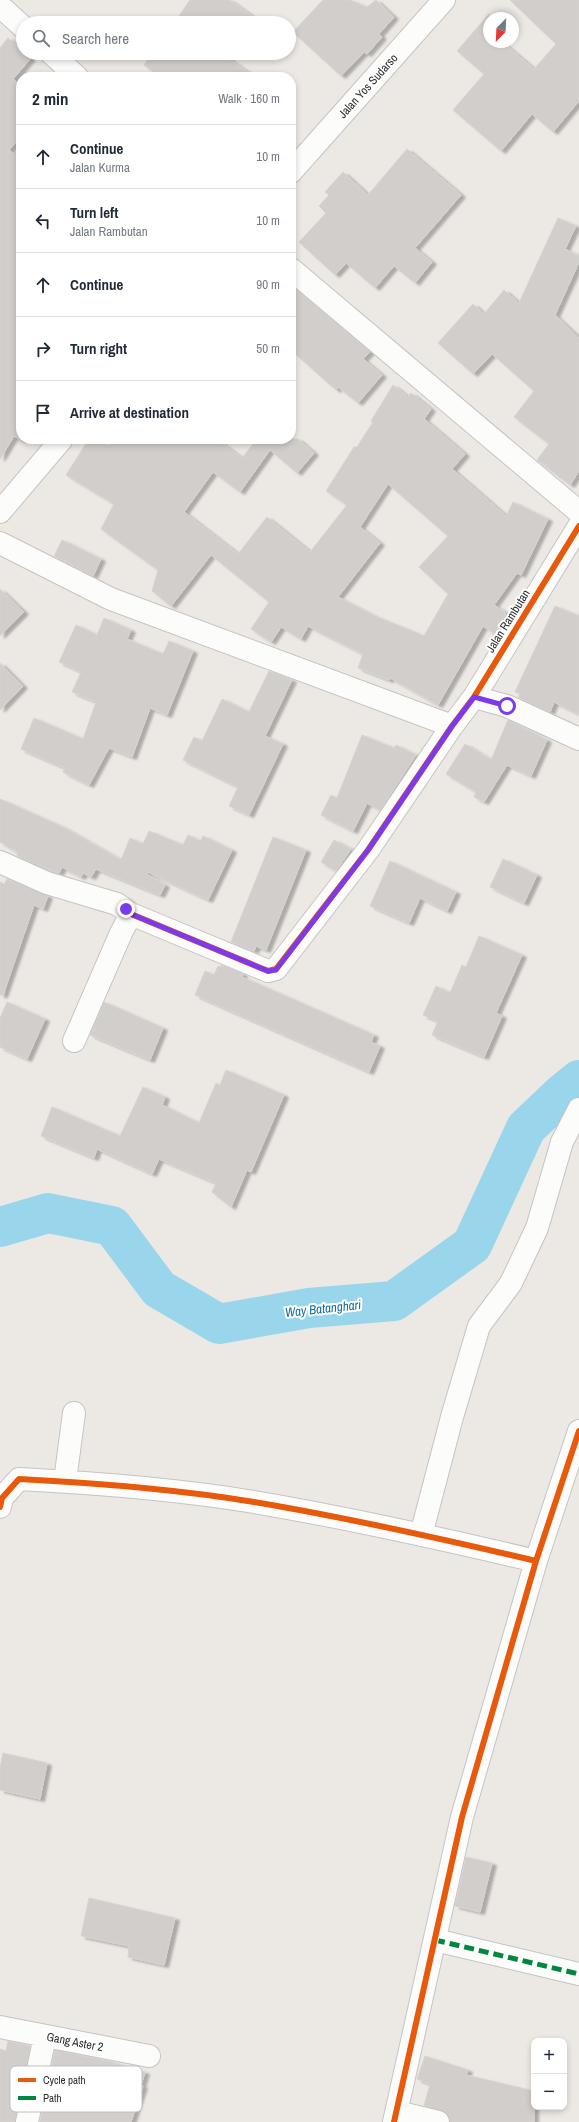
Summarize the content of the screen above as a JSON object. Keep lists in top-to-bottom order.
{
  "streets": {
    "street": ["Jalan Yos Sudarso", "Jalan Rambutan", "Gang Aster 2"]
  },
  "water": ["Way Batanghari"],
  "legend": ["Cycle path", "Path"],
  "north": "bottom left",
  "page": {
    "search": "Search here",
    "heading": ["2 min", "Walk · 160 m"],
    "list": [
      ["Continue", "Jalan Kurma", "10 m"],
      ["Turn left", "Jalan Rambutan", "10 m"],
      ["Continue", "90 m"],
      ["Turn right", "50 m"],
      "Arrive at destination"
    ],
    "map_buttons": ["+", "−"]
  }
}
